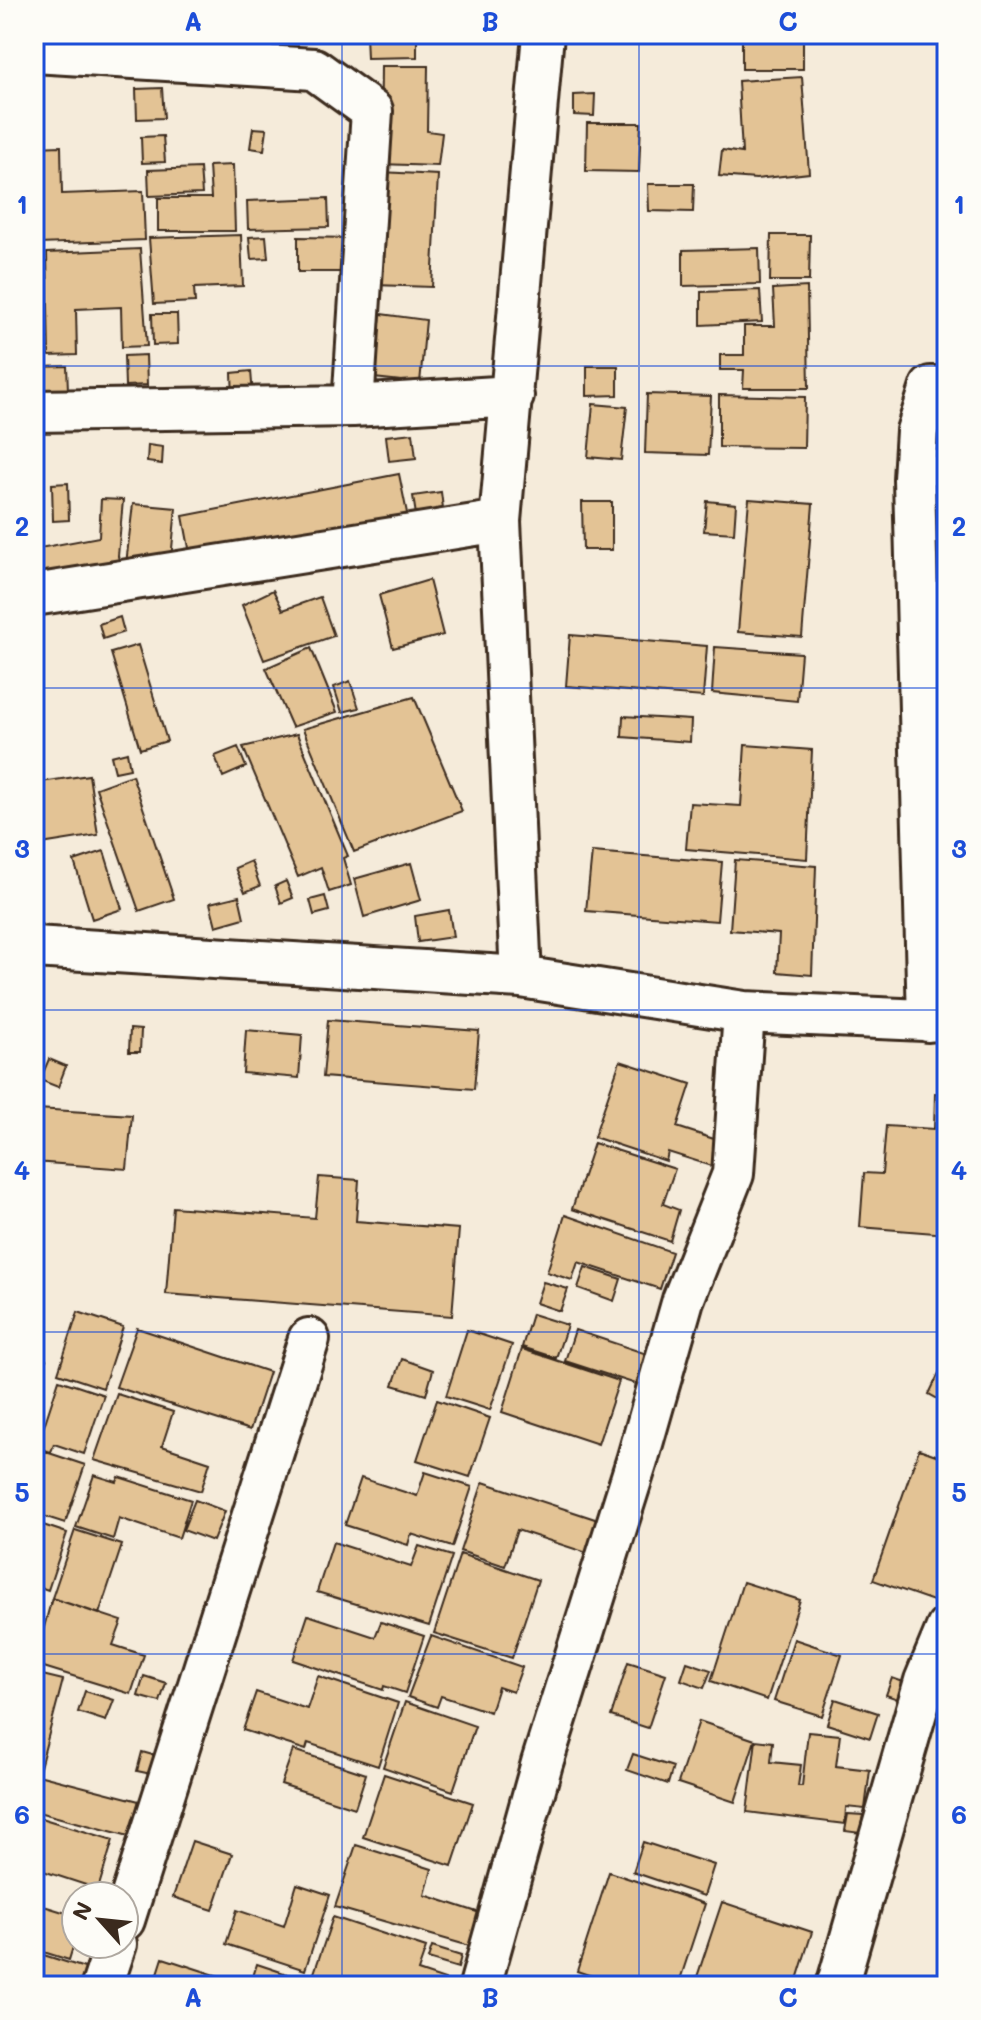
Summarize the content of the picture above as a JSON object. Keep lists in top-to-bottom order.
{
  "north": "top left",
  "grid": {
    "columns": ["A", "B", "C"],
    "rows": [
      "1",
      "2",
      "3",
      "4",
      "5",
      "6"
    ]
  }
}
